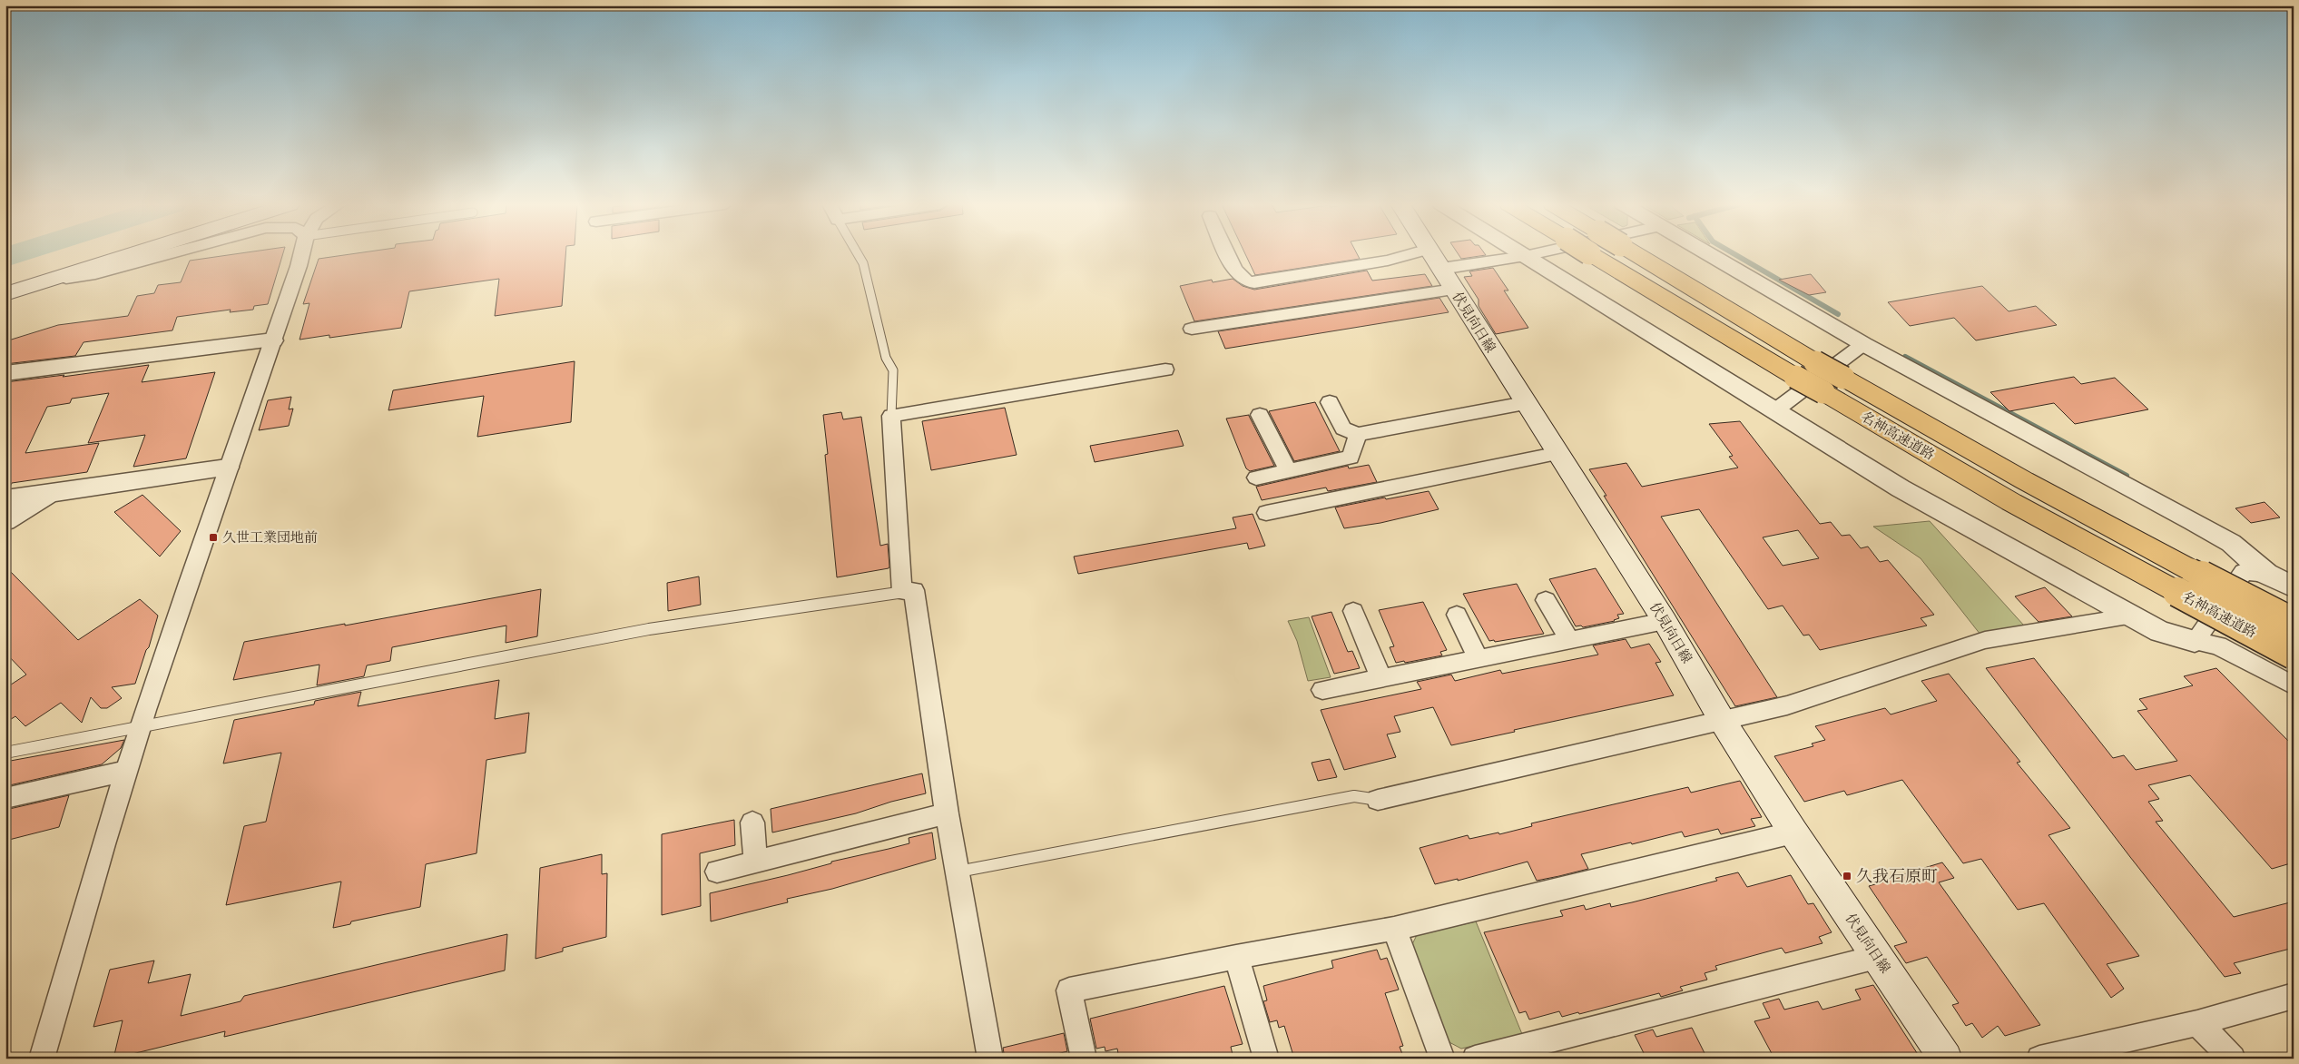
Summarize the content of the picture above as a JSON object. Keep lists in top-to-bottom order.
{
  "streets": {
    "highway": ["名神高速道路"],
    "main road": ["伏見向日線"]
  },
  "places": {
    "transit": ["久世工業団地前", "久我石原町"]
  }
}
